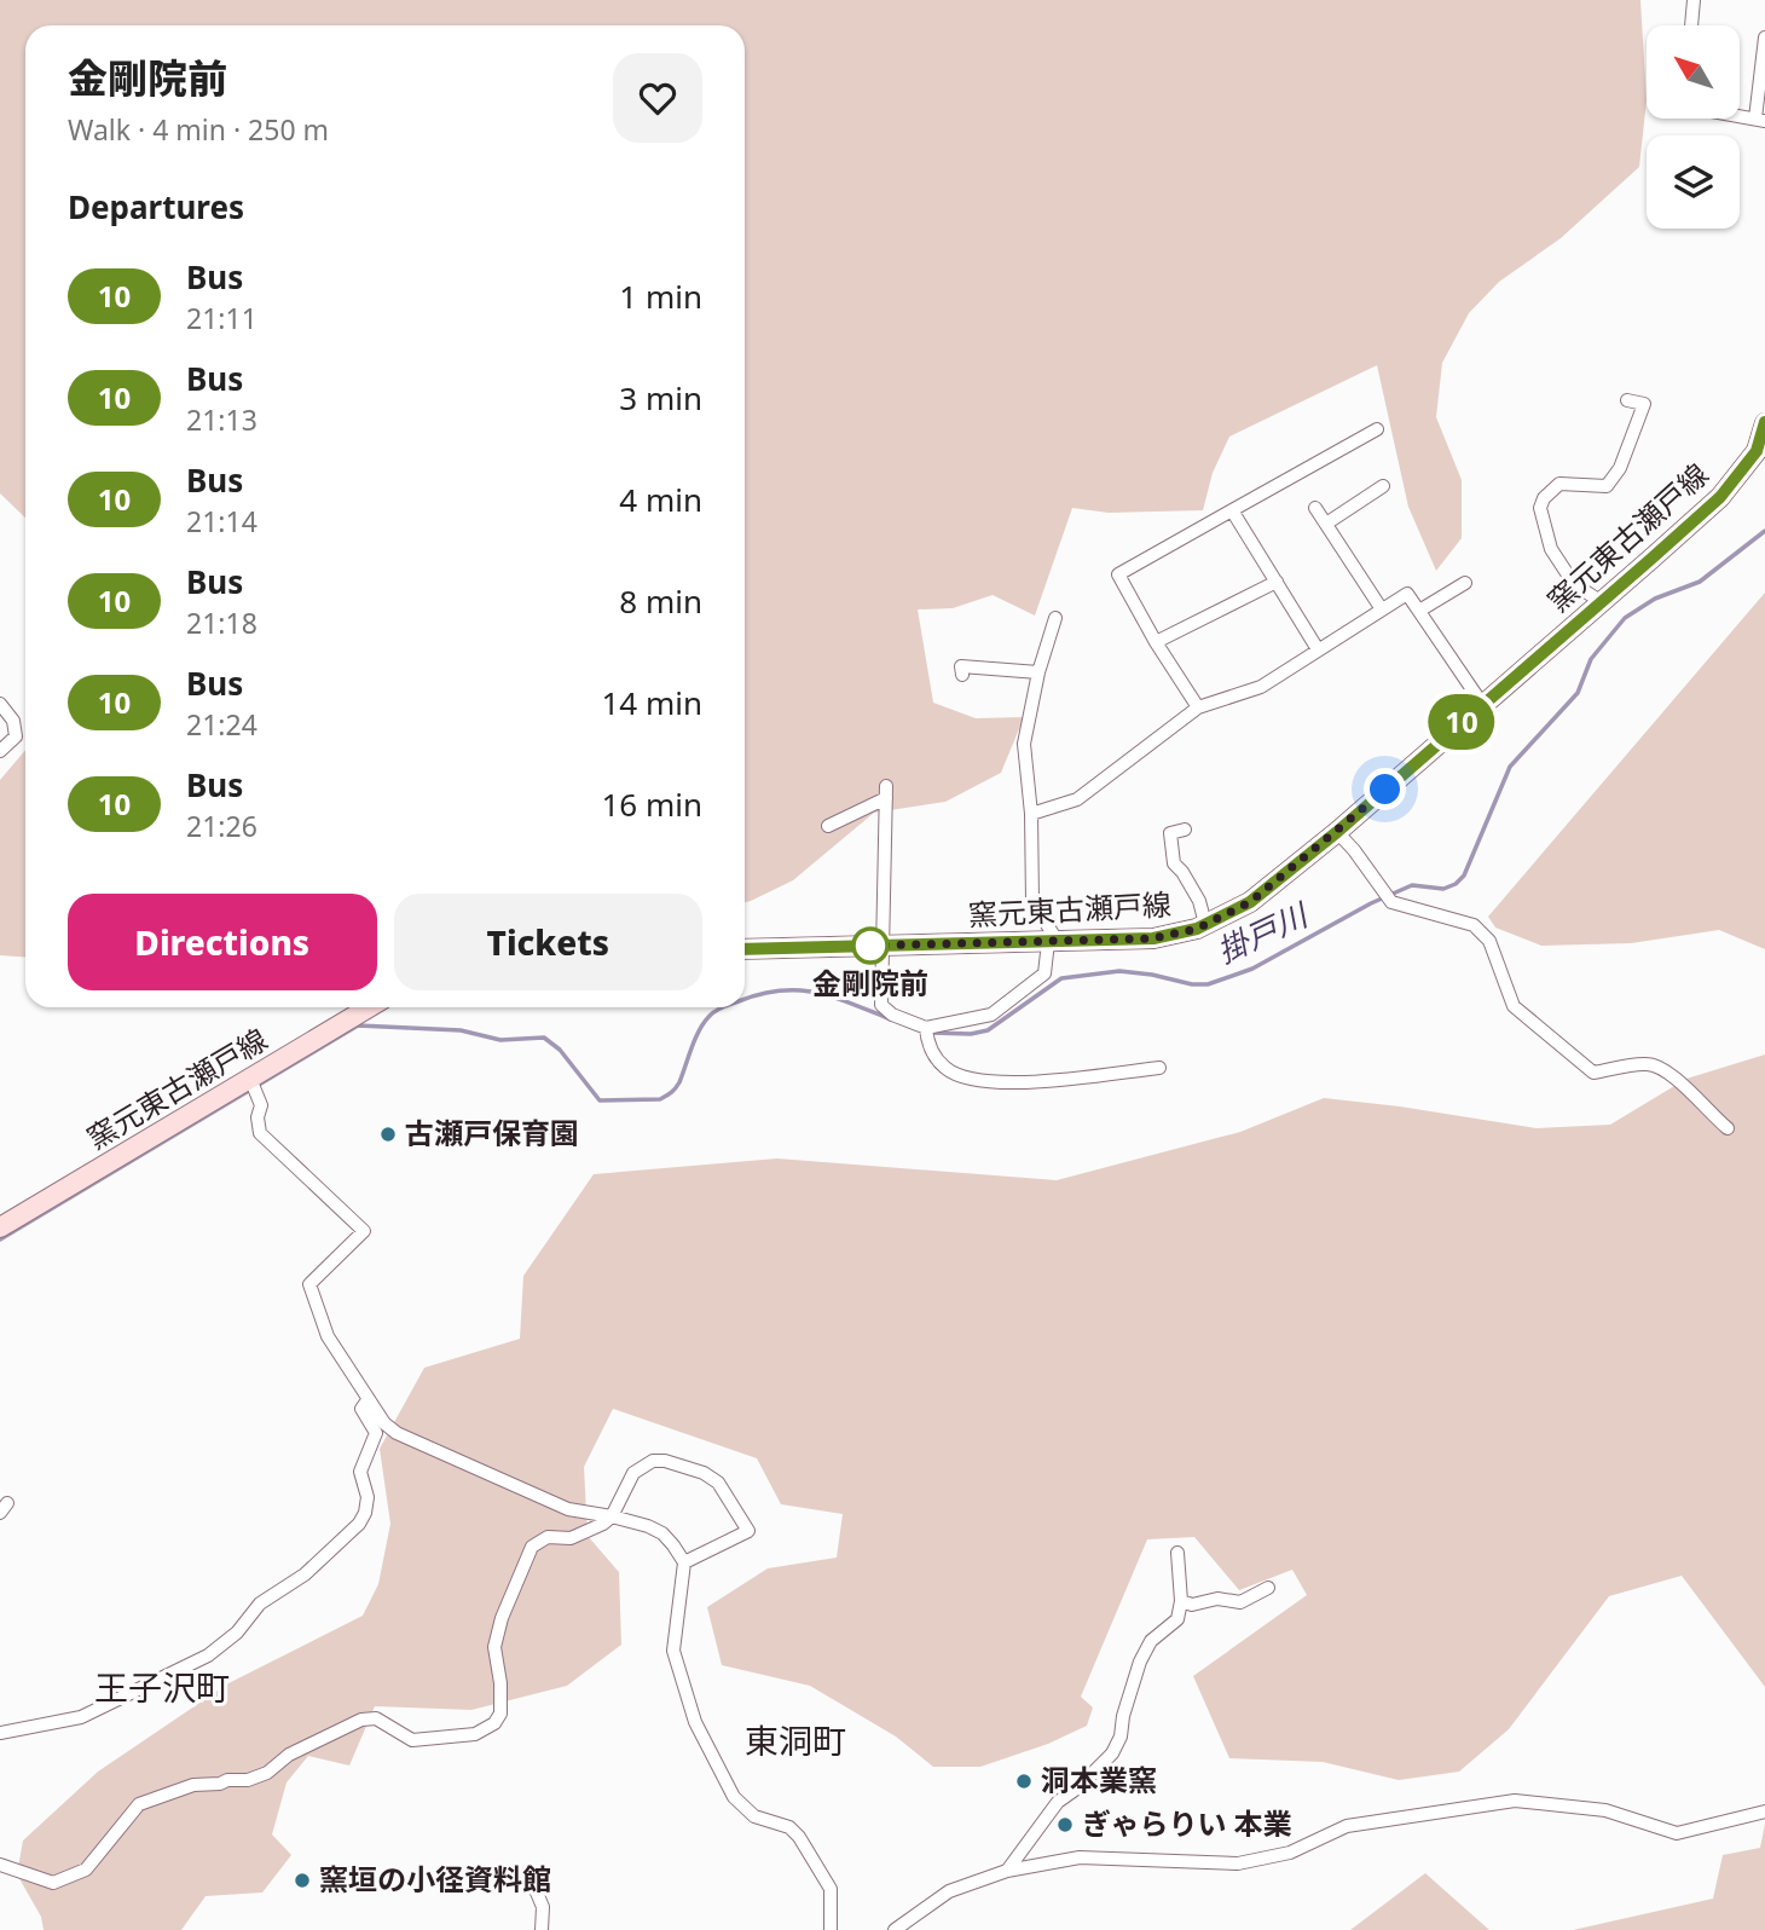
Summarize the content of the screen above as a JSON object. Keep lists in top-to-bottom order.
{
  "streets": {
    "main road": ["窯元東古瀬戸線"]
  },
  "districts": ["王子沢町", "東洞町"],
  "water": ["掛戸川"],
  "places": [
    "金剛院前",
    "古瀬戸保育園",
    "洞本業窯",
    "ぎゃらりい 本業",
    "窯垣の小径資料館"
  ],
  "lines": ["bus line 10"],
  "north": "top left",
  "page": {
    "on_map": "10",
    "heading": [
      ["金剛院前", "Walk · 4 min · 250 m"],
      "Departures"
    ],
    "list": [
      {
        "mark": "10",
        "name": "Bus",
        "note": "21:11",
        "value": "1 min"
      },
      {
        "mark": "10",
        "name": "Bus",
        "note": "21:13",
        "value": "3 min"
      },
      {
        "mark": "10",
        "name": "Bus",
        "note": "21:14",
        "value": "4 min"
      },
      {
        "mark": "10",
        "name": "Bus",
        "note": "21:18",
        "value": "8 min"
      },
      {
        "mark": "10",
        "name": "Bus",
        "note": "21:24",
        "value": "14 min"
      },
      {
        "mark": "10",
        "name": "Bus",
        "note": "21:26",
        "value": "16 min"
      }
    ],
    "buttons": ["Directions", "Tickets"]
  }
}
